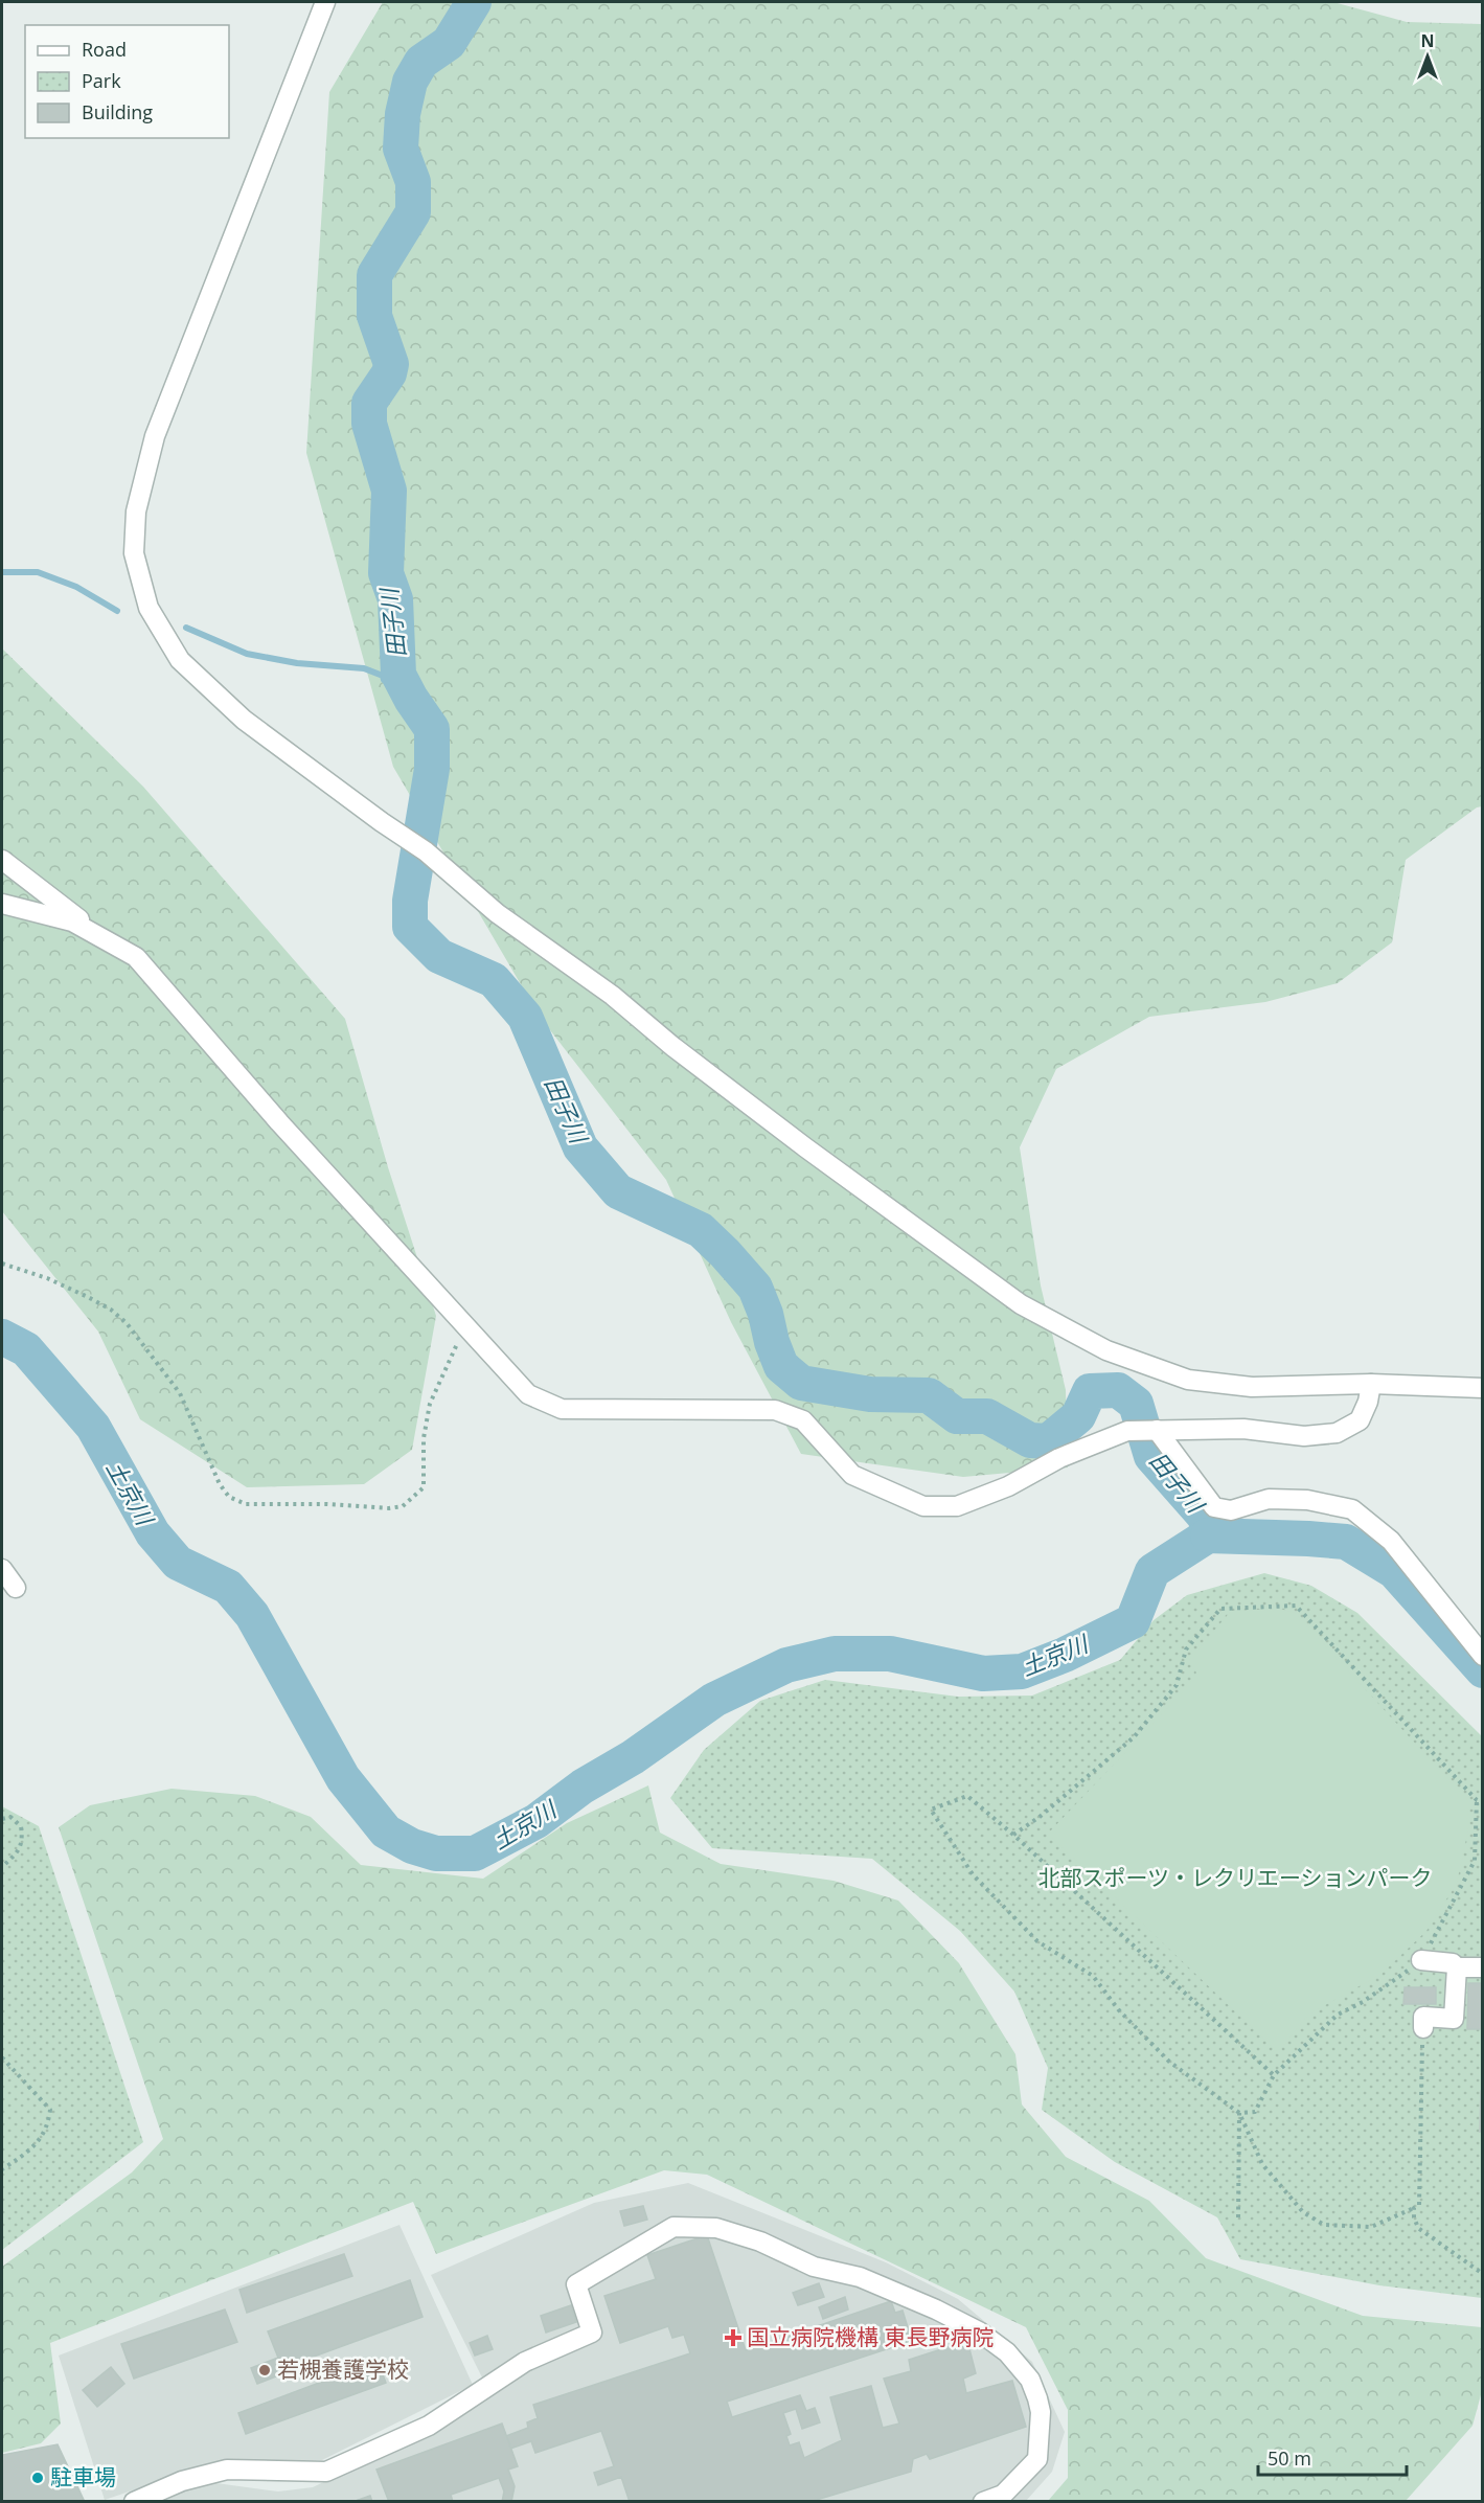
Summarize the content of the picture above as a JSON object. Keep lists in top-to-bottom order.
{
  "water": ["田子川", "土京川"],
  "parks": ["北部スポーツ・レクリエーションパーク"],
  "places": {
    "health": ["国立病院機構 東長野病院"],
    "other": ["若槻養護学校", "駐車場"]
  },
  "legend": ["Road", "Park", "Building"],
  "scale_bar": "50 m",
  "north": "top"
}
